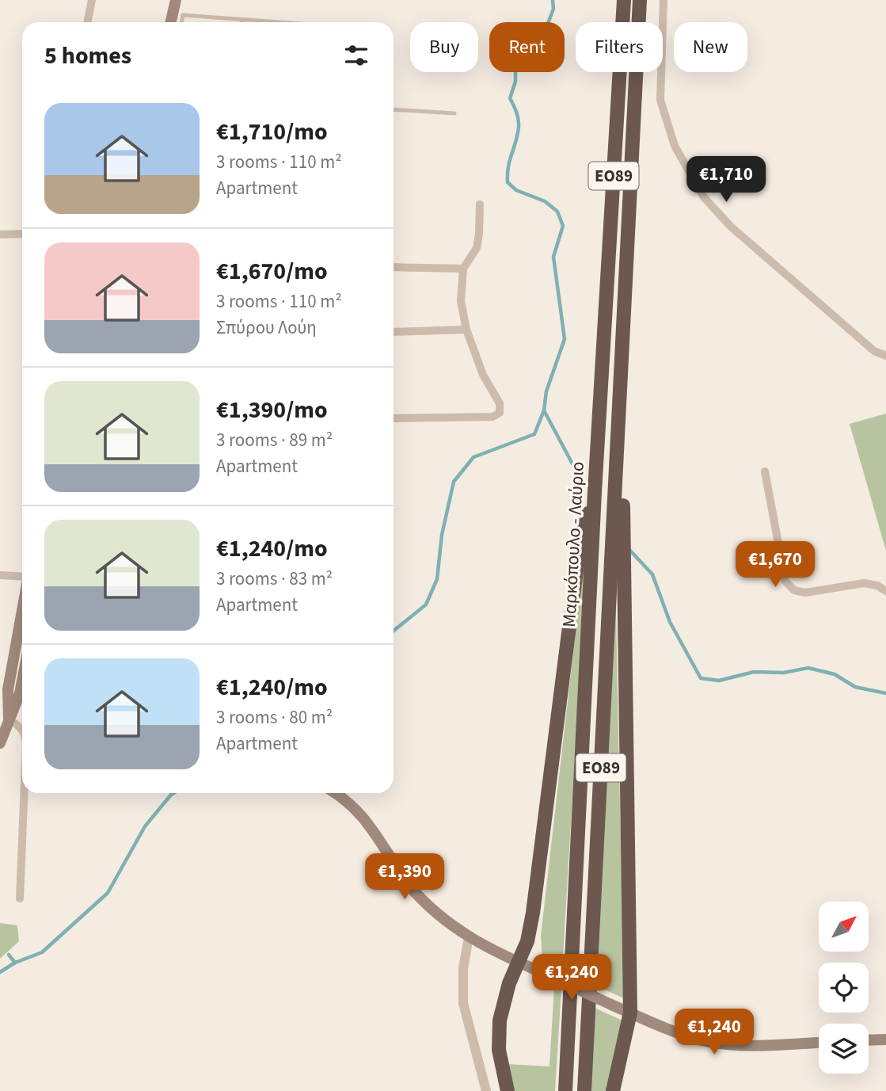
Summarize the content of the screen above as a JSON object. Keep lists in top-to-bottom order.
{
  "streets": {
    "highway": ["ΕΟ89", "Μαρκόπουλο - Λαύριο"]
  },
  "north": "top right",
  "page": {
    "chip": [
      "Buy",
      "Rent",
      "Filters",
      "New"
    ],
    "heading": "5 homes",
    "list": [
      {
        "name": "€1,710/mo",
        "note": "3 rooms · 110 m² · Apartment"
      },
      {
        "name": "€1,670/mo",
        "note": "3 rooms · 110 m² · Σπύρου Λούη"
      },
      {
        "name": "€1,390/mo",
        "note": "3 rooms · 89 m² · Apartment"
      },
      {
        "name": "€1,240/mo",
        "note": "3 rooms · 83 m² · Apartment"
      },
      {
        "name": "€1,240/mo",
        "note": "3 rooms · 80 m² · Apartment"
      }
    ],
    "price": [
      "€1,710",
      "€1,670",
      "€1,390",
      "€1,240",
      "€1,240"
    ]
  }
}
